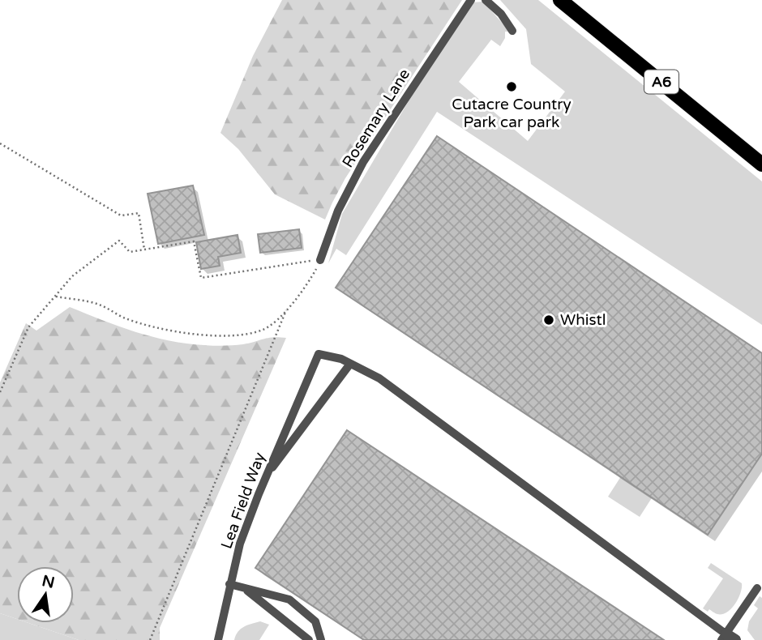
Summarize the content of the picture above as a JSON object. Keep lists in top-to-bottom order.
{
  "streets": {
    "main road": ["A6"],
    "lane": ["Rosemary Lane", "Lea Field Way"]
  },
  "places": ["Cutacre Country Park car park", "Whistl"],
  "north": "top"
}
